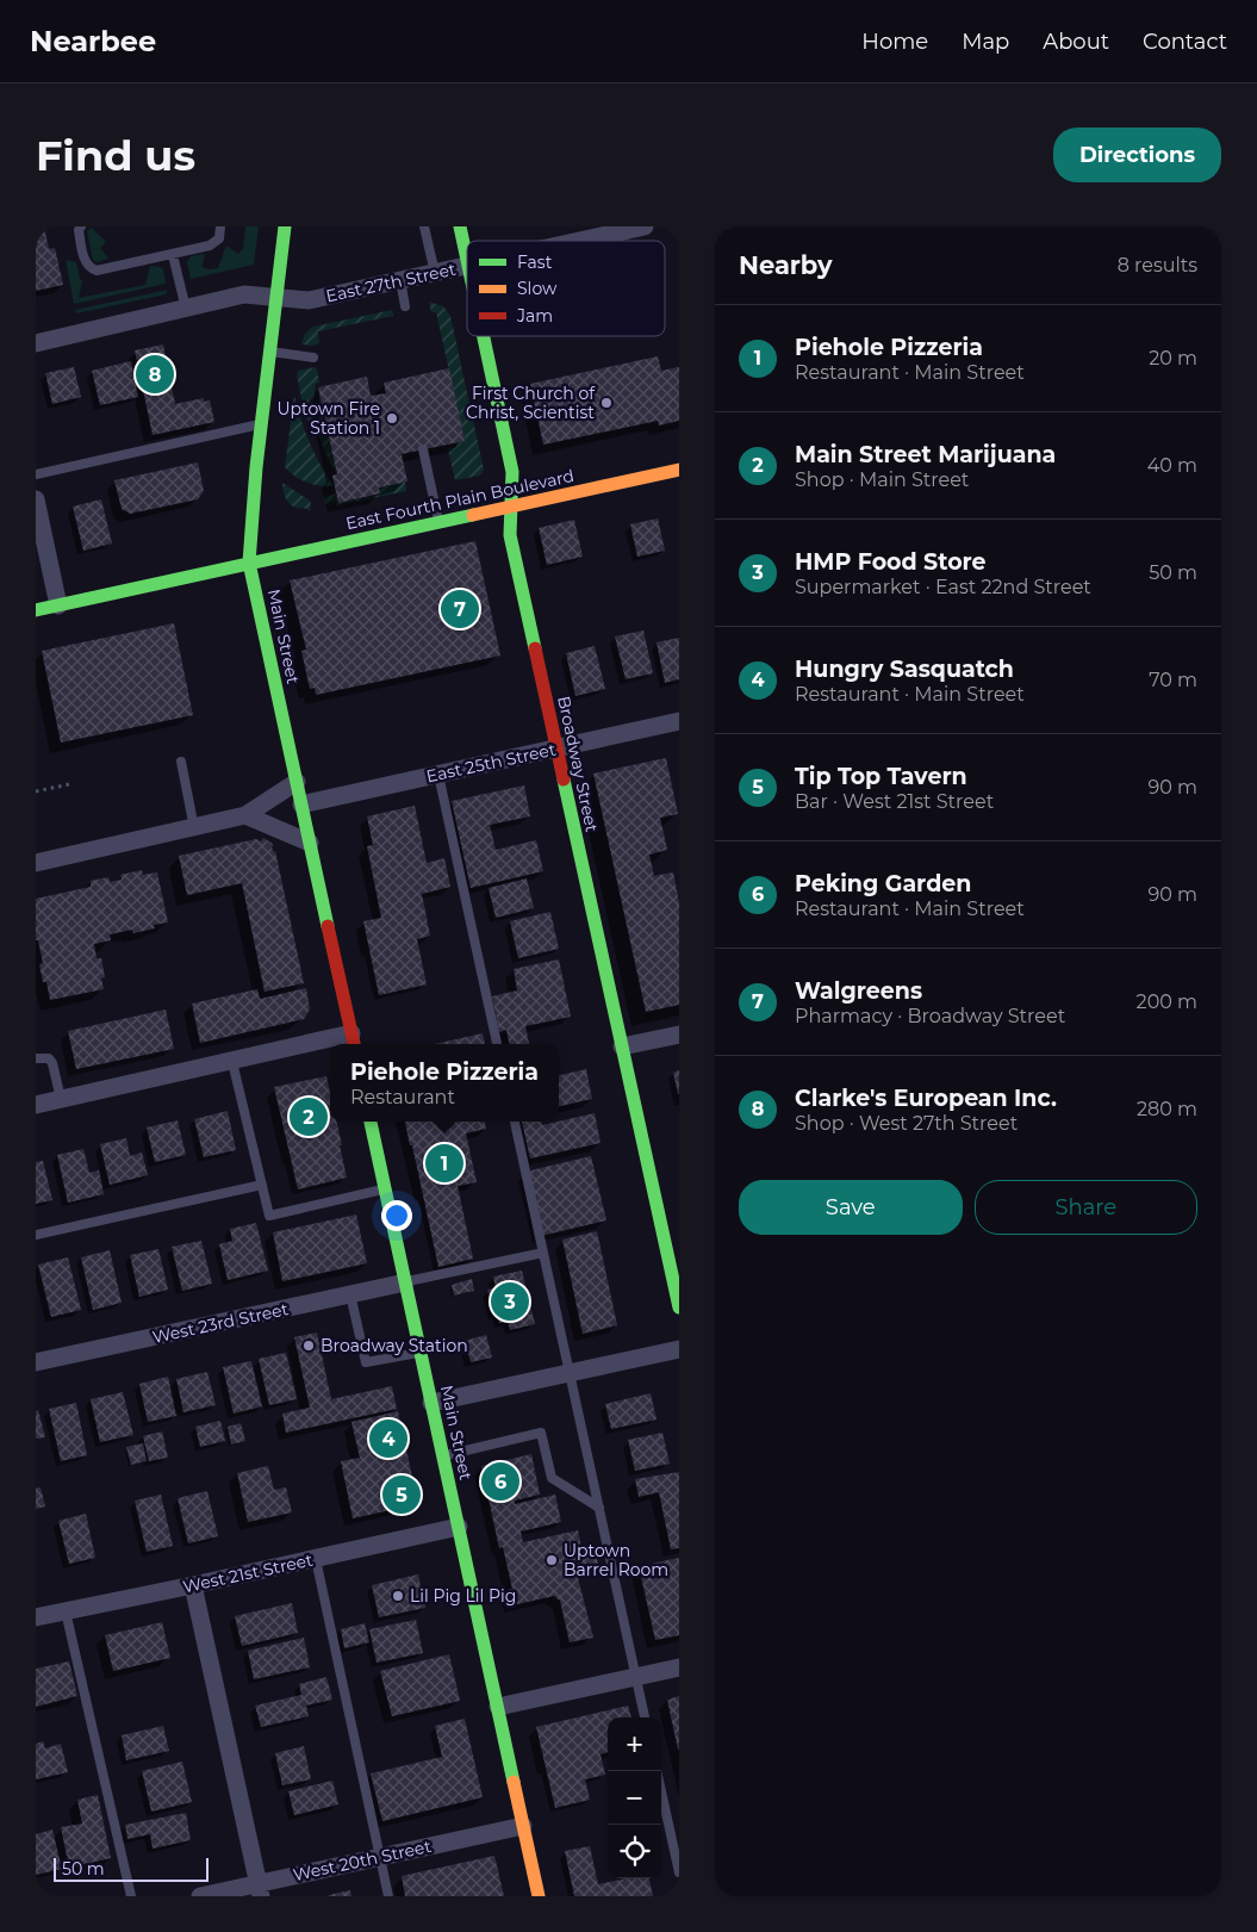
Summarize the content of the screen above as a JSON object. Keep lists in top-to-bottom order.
{
  "streets": {
    "main road": ["East Fourth Plain Boulevard", "Main Street", "Broadway Street"],
    "street": [
      "East 27th Street",
      "East 25th Street",
      "West 23rd Street",
      "West 21st Street",
      "West 20th Street"
    ]
  },
  "crossings": [
    ["East 27th Street", "Main Street"],
    ["East Fourth Plain Boulevard", "Main Street"],
    ["East Fourth Plain Boulevard", "Broadway Street"],
    ["Main Street", "East 25th Street"],
    ["Main Street", "West 23rd Street"],
    ["Main Street", "West 21st Street"],
    ["Main Street", "West 20th Street"],
    ["East 25th Street", "Broadway Street"]
  ],
  "places": [
    "First Church of Christ, Scientist",
    "Uptown Fire Station 1",
    "Broadway Station",
    "Uptown Barrel Room",
    "Lil Pig Lil Pig"
  ],
  "legend": ["Fast", "Slow", "Jam"],
  "scale_bar": "50 m",
  "page": {
    "header": "Nearbee",
    "nav": [
      "Home",
      "Map",
      "About",
      "Contact"
    ],
    "buttons": [
      "Directions",
      ["Save", "Share"]
    ],
    "title": "Find us",
    "heading": ["Nearby", "8 results"],
    "list": [
      {
        "mark": "1",
        "name": "Piehole Pizzeria",
        "note": "Restaurant · Main Street",
        "value": "20 m"
      },
      {
        "mark": "2",
        "name": "Main Street Marijuana",
        "note": "Shop · Main Street",
        "value": "40 m"
      },
      {
        "mark": "3",
        "name": "HMP Food Store",
        "note": "Supermarket · East 22nd Street",
        "value": "50 m"
      },
      {
        "mark": "4",
        "name": "Hungry Sasquatch",
        "note": "Restaurant · Main Street",
        "value": "70 m"
      },
      {
        "mark": "5",
        "name": "Tip Top Tavern",
        "note": "Bar · West 21st Street",
        "value": "90 m"
      },
      {
        "mark": "6",
        "name": "Peking Garden",
        "note": "Restaurant · Main Street",
        "value": "90 m"
      },
      {
        "mark": "7",
        "name": "Walgreens",
        "note": "Pharmacy · Broadway Street",
        "value": "200 m"
      },
      {
        "mark": "8",
        "name": "Clarke's European Inc.",
        "note": "Shop · West 27th Street",
        "value": "280 m"
      }
    ],
    "pins": [
      "8",
      "7",
      "2",
      "1",
      "3",
      "4",
      "6",
      "5"
    ],
    "popup": ["Piehole Pizzeria", "Restaurant"],
    "map_buttons": ["+", "−"],
    "scale": "50 m"
  }
}
